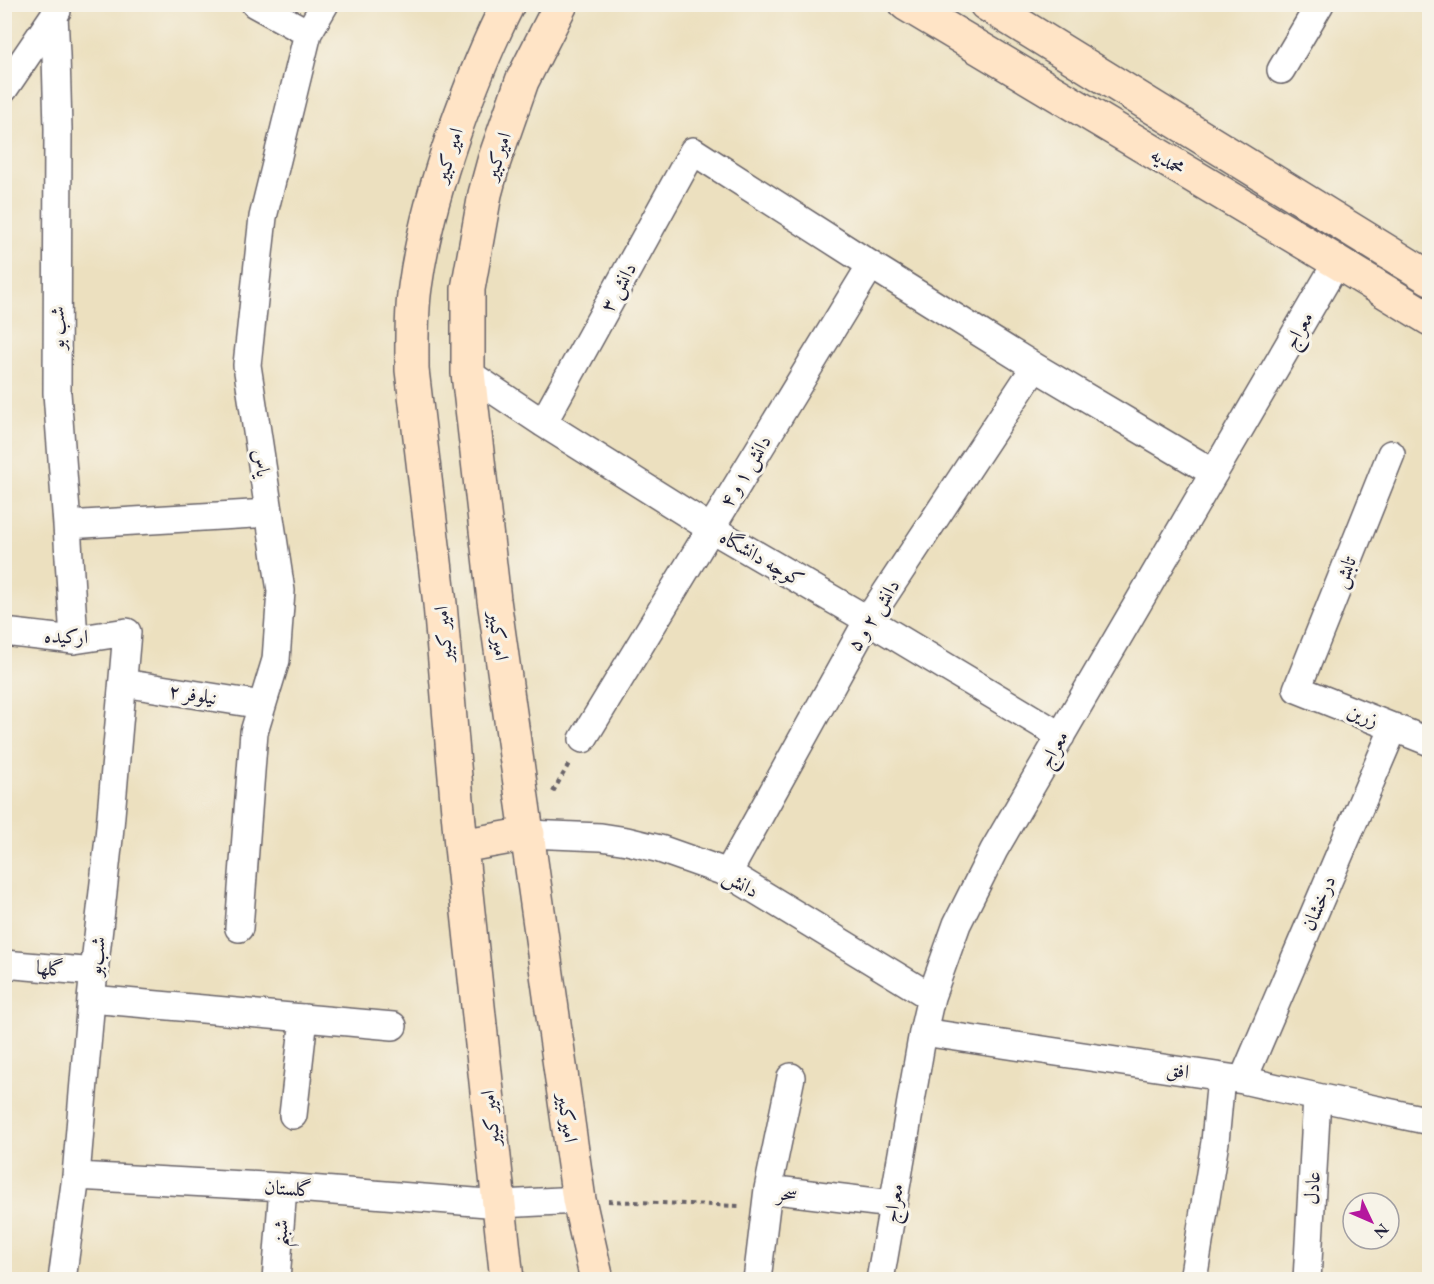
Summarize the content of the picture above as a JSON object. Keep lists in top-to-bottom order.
{
  "streets": {
    "street": [
      "امیر کبیر",
      "امیرکبیر",
      "محمدیه",
      "دانش ۳",
      "شب بو",
      "معراج",
      "یاس",
      "دانش ۱ و ۴",
      "کوچه دانشگاه",
      "تابش",
      "دانش ۲ و ۵",
      "ارکیده",
      "نیلوفر ۲",
      "زرین",
      "دانش",
      "درخشان",
      "شب‌بو",
      "گلها",
      "افق",
      "گلستان",
      "عادل",
      "سحر",
      "شبنم"
    ]
  },
  "crossings": [
    ["امیر کبیر", "گلستان"],
    ["امیرکبیر", "کوچه دانشگاه"],
    ["امیرکبیر", "دانش"],
    ["امیرکبیر", "گلستان"],
    ["محمدیه", "معراج"],
    ["دانش ۳", "دانش ۱ و ۴"],
    ["دانش ۳", "کوچه دانشگاه"],
    ["شب بو", "ارکیده"],
    ["معراج", "کوچه دانشگاه"],
    ["معراج", "دانش"],
    ["معراج", "افق"],
    ["معراج", "سحر"],
    ["یاس", "نیلوفر ۲"],
    ["دانش ۱ و ۴", "کوچه دانشگاه"],
    ["کوچه دانشگاه", "دانش ۲ و ۵"],
    ["تابش", "زرین"],
    ["دانش ۲ و ۵", "دانش"],
    ["ارکیده", "شب‌بو"],
    ["نیلوفر ۲", "شب‌بو"],
    ["زرین", "درخشان"],
    ["درخشان", "افق"],
    ["شب‌بو", "گلها"],
    ["شب‌بو", "گلستان"],
    ["افق", "عادل"],
    ["گلستان", "شبنم"]
  ],
  "north": "bottom right"
}
